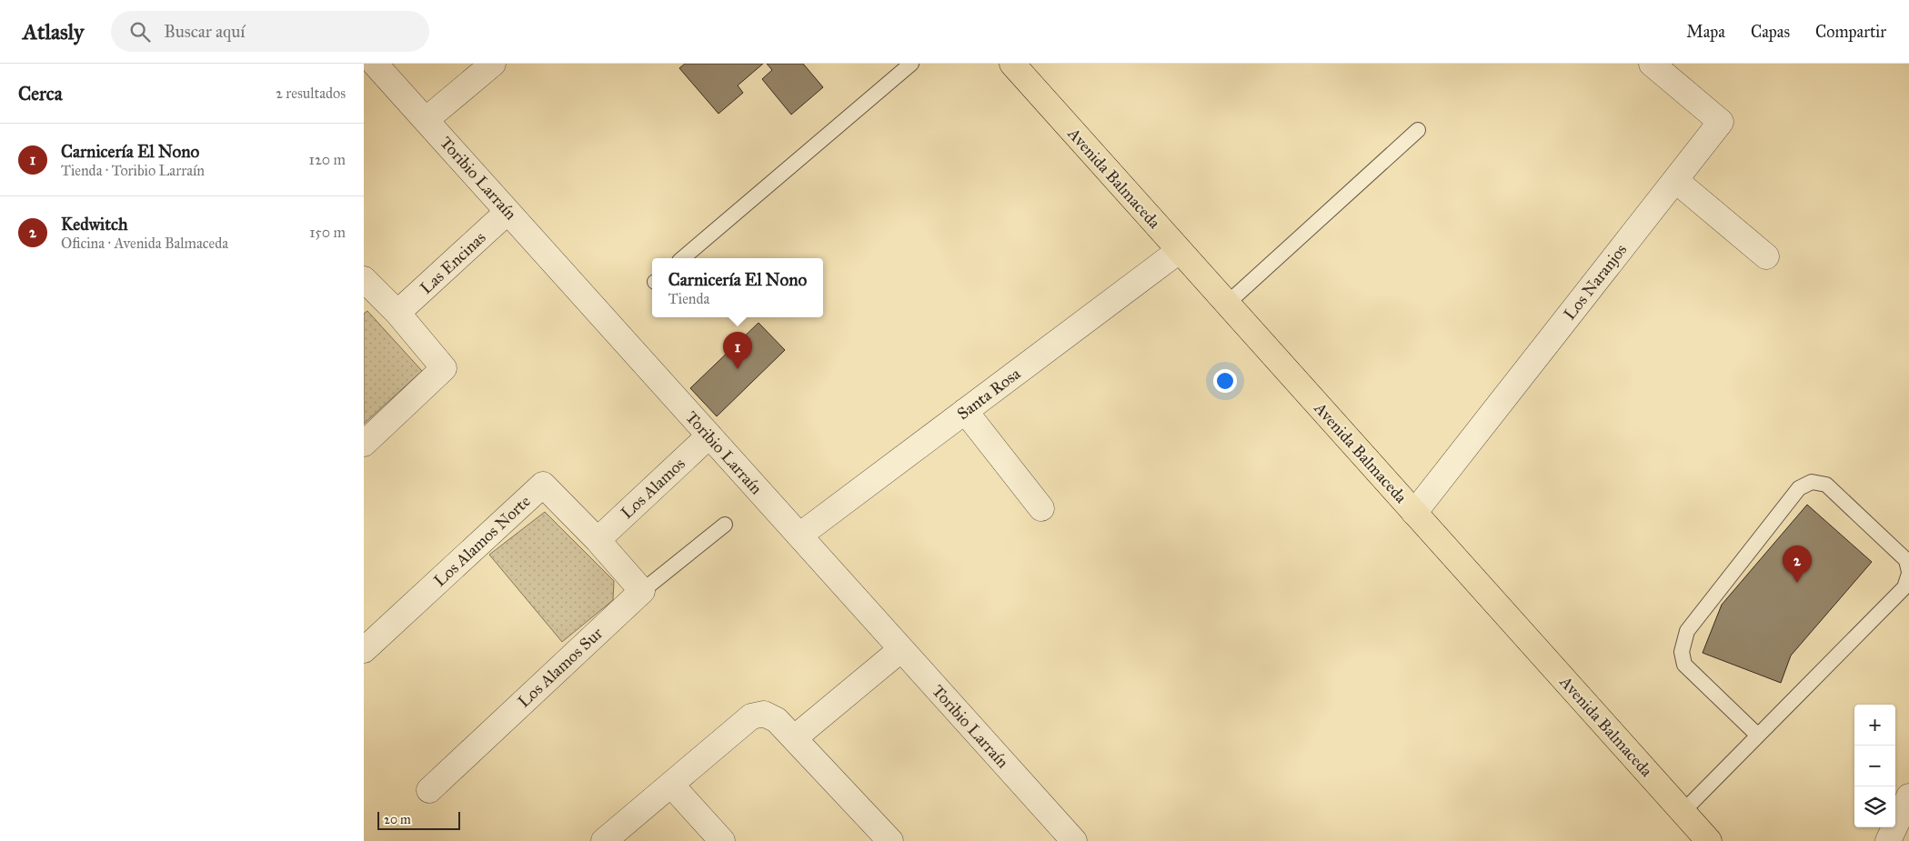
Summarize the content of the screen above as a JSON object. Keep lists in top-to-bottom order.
{
  "streets": {
    "main road": ["Avenida Balmaceda"],
    "street": [
      "Toribio Larraín",
      "Las Encinas",
      "Los Naranjos",
      "Santa Rosa",
      "Los Alamos",
      "Los Alamos Norte",
      "Los Alamos Sur"
    ]
  },
  "crossings": [
    ["Toribio Larraín", "Las Encinas"],
    ["Toribio Larraín", "Santa Rosa"],
    ["Toribio Larraín", "Los Alamos"],
    ["Avenida Balmaceda", "Los Naranjos"],
    ["Avenida Balmaceda", "Santa Rosa"],
    ["Los Alamos", "Los Alamos Norte"]
  ],
  "scale_bar": "20 m",
  "page": {
    "header": "Atlasly",
    "search": "Buscar aquí",
    "nav": ["Mapa", "Capas", "Compartir"],
    "heading": ["Cerca", "2 resultados"],
    "list": [
      {
        "mark": "1",
        "name": "Carnicería El Nono",
        "note": "Tienda · Toribio Larraín",
        "value": "120 m"
      },
      {
        "mark": "2",
        "name": "Kedwitch",
        "note": "Oficina · Avenida Balmaceda",
        "value": "150 m"
      }
    ],
    "popup": ["Carnicería El Nono", "Tienda"],
    "pins": ["1", "2"],
    "map_buttons": ["+", "−"],
    "scale": "20 m"
  }
}
